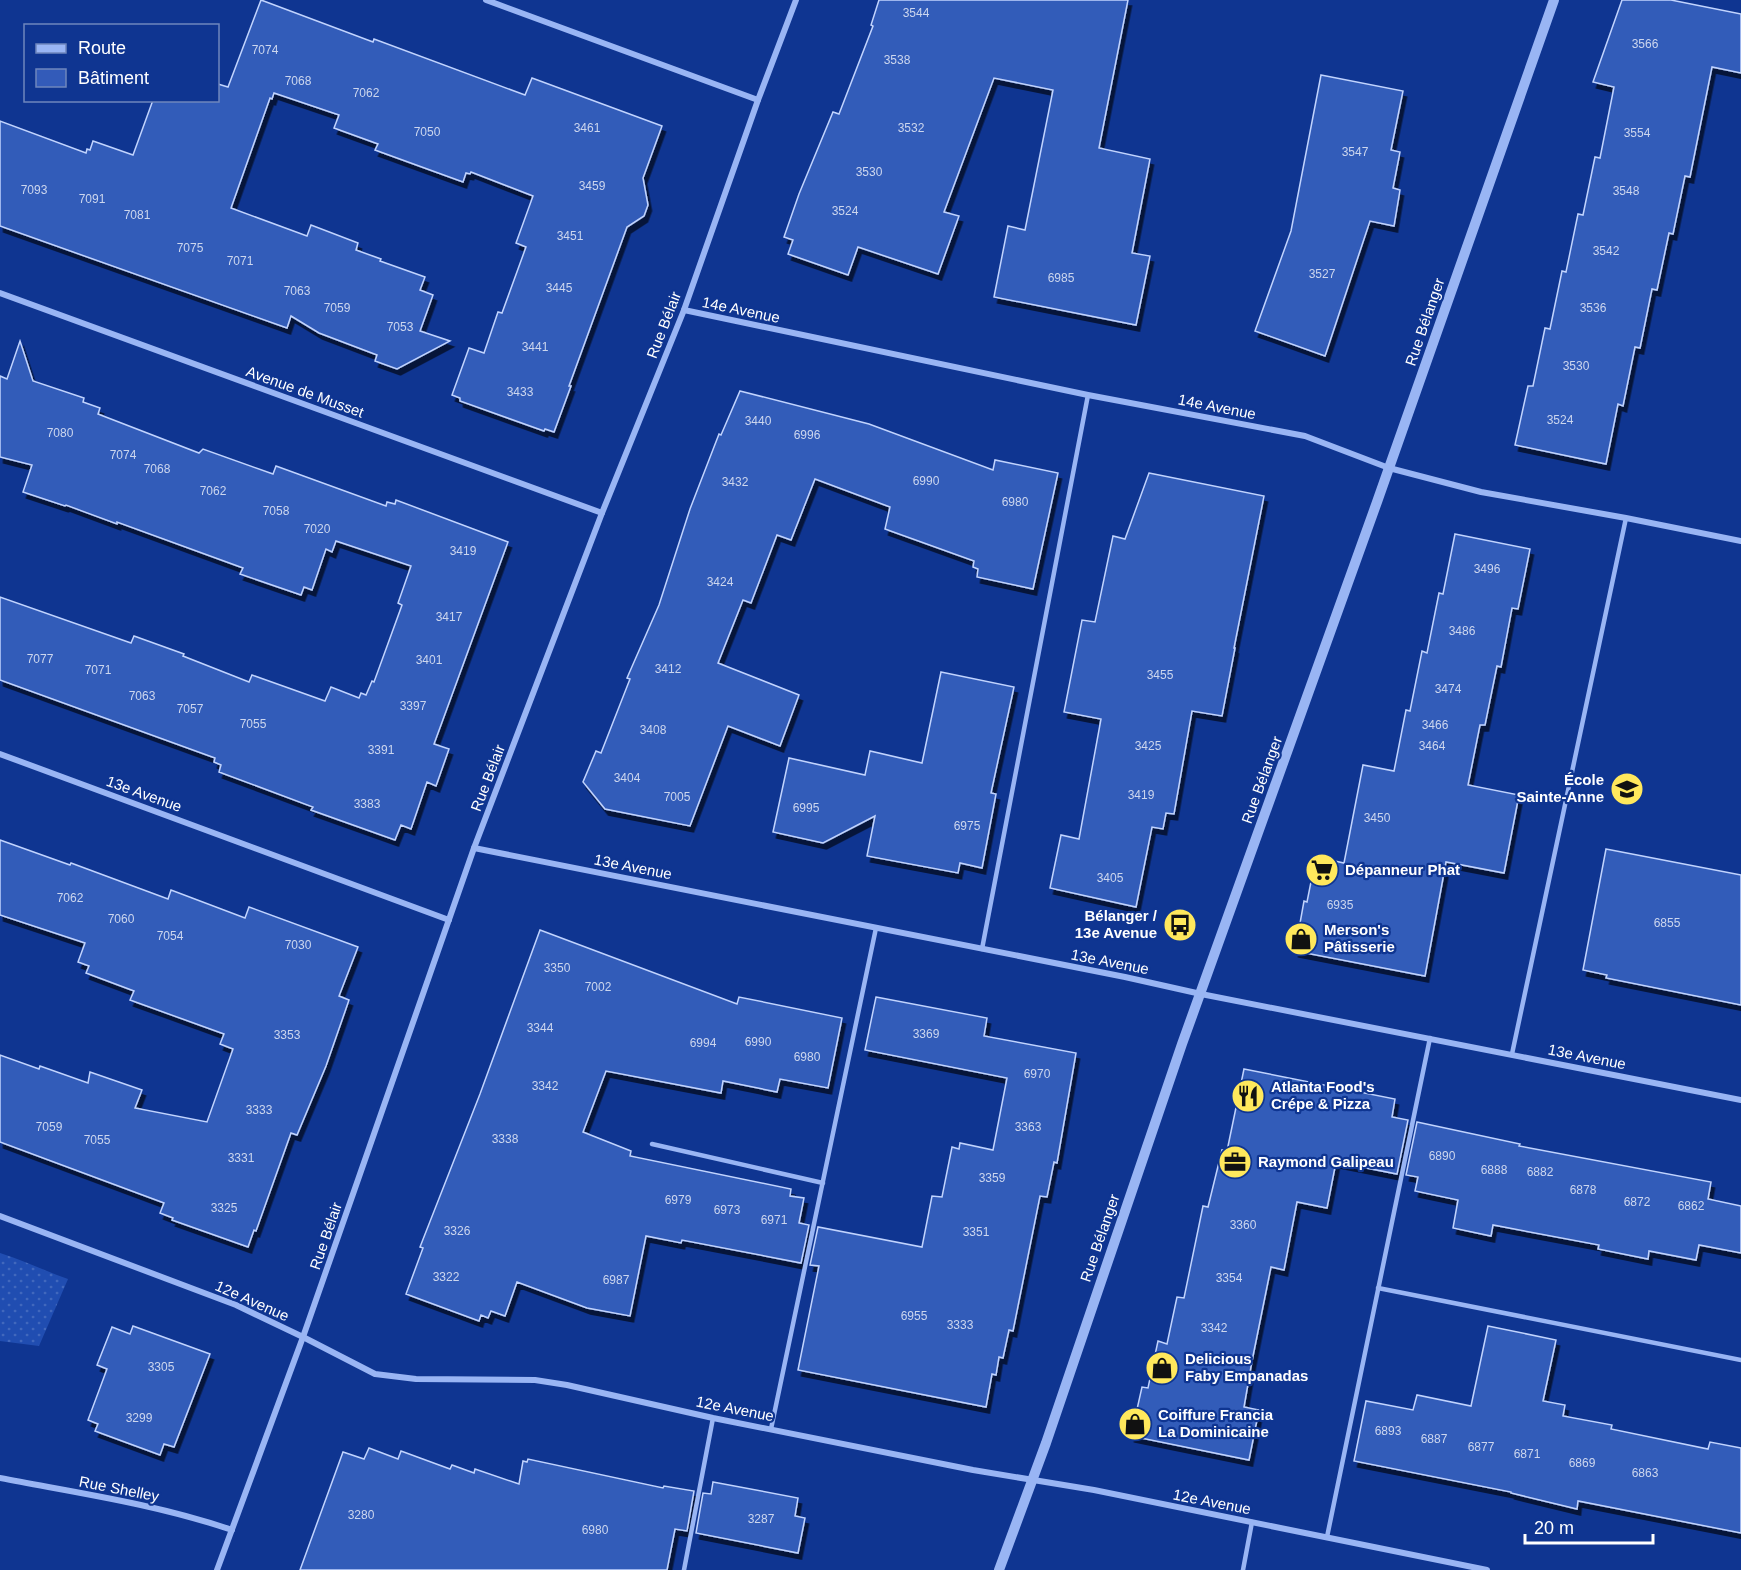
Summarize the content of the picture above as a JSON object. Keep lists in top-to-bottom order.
{
  "streets": {
    "street": [
      "14e Avenue",
      "Rue Bélanger",
      "Rue Bélair",
      "Avenue de Musset",
      "13e Avenue",
      "12e Avenue",
      "Rue Shelley"
    ]
  },
  "crossings": [
    ["14e Avenue", "Rue Bélanger"],
    ["14e Avenue", "Rue Bélair"],
    ["Rue Bélanger", "13e Avenue"],
    ["Rue Bélanger", "12e Avenue"],
    ["Rue Bélair", "Avenue de Musset"],
    ["Rue Bélair", "13e Avenue"],
    ["Rue Bélair", "12e Avenue"],
    ["Rue Bélair", "Rue Shelley"]
  ],
  "places": {
    "school or university": ["École Sainte-Anne"],
    "supermarket": ["Dépanneur Phat"],
    "bus stop": ["Bélanger / 13e Avenue"],
    "shop": ["Merson's Pâtisserie", "Delicious Faby Empanadas", "Coiffure Francia La Dominicaine"],
    "restaurant": ["Atlanta Food's Crépe & Pizza"],
    "office": ["Raymond Galipeau"]
  },
  "house_numbers": [
    "3544",
    "3566",
    "7074",
    "3538",
    "7068",
    "7062",
    "3461",
    "3532",
    "7050",
    "3554",
    "3547",
    "3530",
    "3459",
    "7093",
    "3548",
    "7091",
    "3524",
    "7081",
    "3451",
    "7075",
    "3542",
    "7071",
    "3527",
    "6985",
    "3445",
    "7063",
    "7059",
    "3536",
    "7053",
    "3441",
    "3530",
    "3433",
    "3524",
    "3440",
    "7080",
    "6996",
    "7074",
    "7068",
    "6990",
    "3432",
    "7062",
    "6980",
    "7058",
    "7020",
    "3419",
    "3496",
    "3424",
    "3417",
    "3486",
    "7077",
    "3401",
    "3412",
    "7071",
    "3455",
    "3474",
    "7063",
    "3397",
    "7057",
    "7055",
    "3466",
    "3408",
    "3425",
    "3464",
    "3391",
    "3404",
    "3419",
    "7005",
    "3383",
    "6995",
    "3450",
    "6975",
    "3405",
    "7062",
    "6935",
    "7060",
    "6855",
    "7054",
    "7030",
    "3350",
    "7002",
    "3344",
    "3369",
    "3353",
    "6990",
    "6994",
    "6980",
    "6970",
    "3342",
    "3333",
    "7059",
    "3363",
    "3338",
    "7055",
    "6890",
    "3331",
    "6888",
    "6882",
    "3359",
    "6878",
    "6979",
    "6872",
    "6862",
    "3325",
    "6973",
    "6971",
    "3360",
    "3326",
    "3351",
    "3322",
    "3354",
    "6987",
    "6955",
    "3333",
    "3342",
    "3305",
    "3299",
    "6893",
    "6887",
    "6877",
    "6871",
    "6869",
    "6863",
    "3280",
    "3287",
    "6980"
  ],
  "legend": ["Route", "Bâtiment"],
  "scale_bar": "20 m"
}
